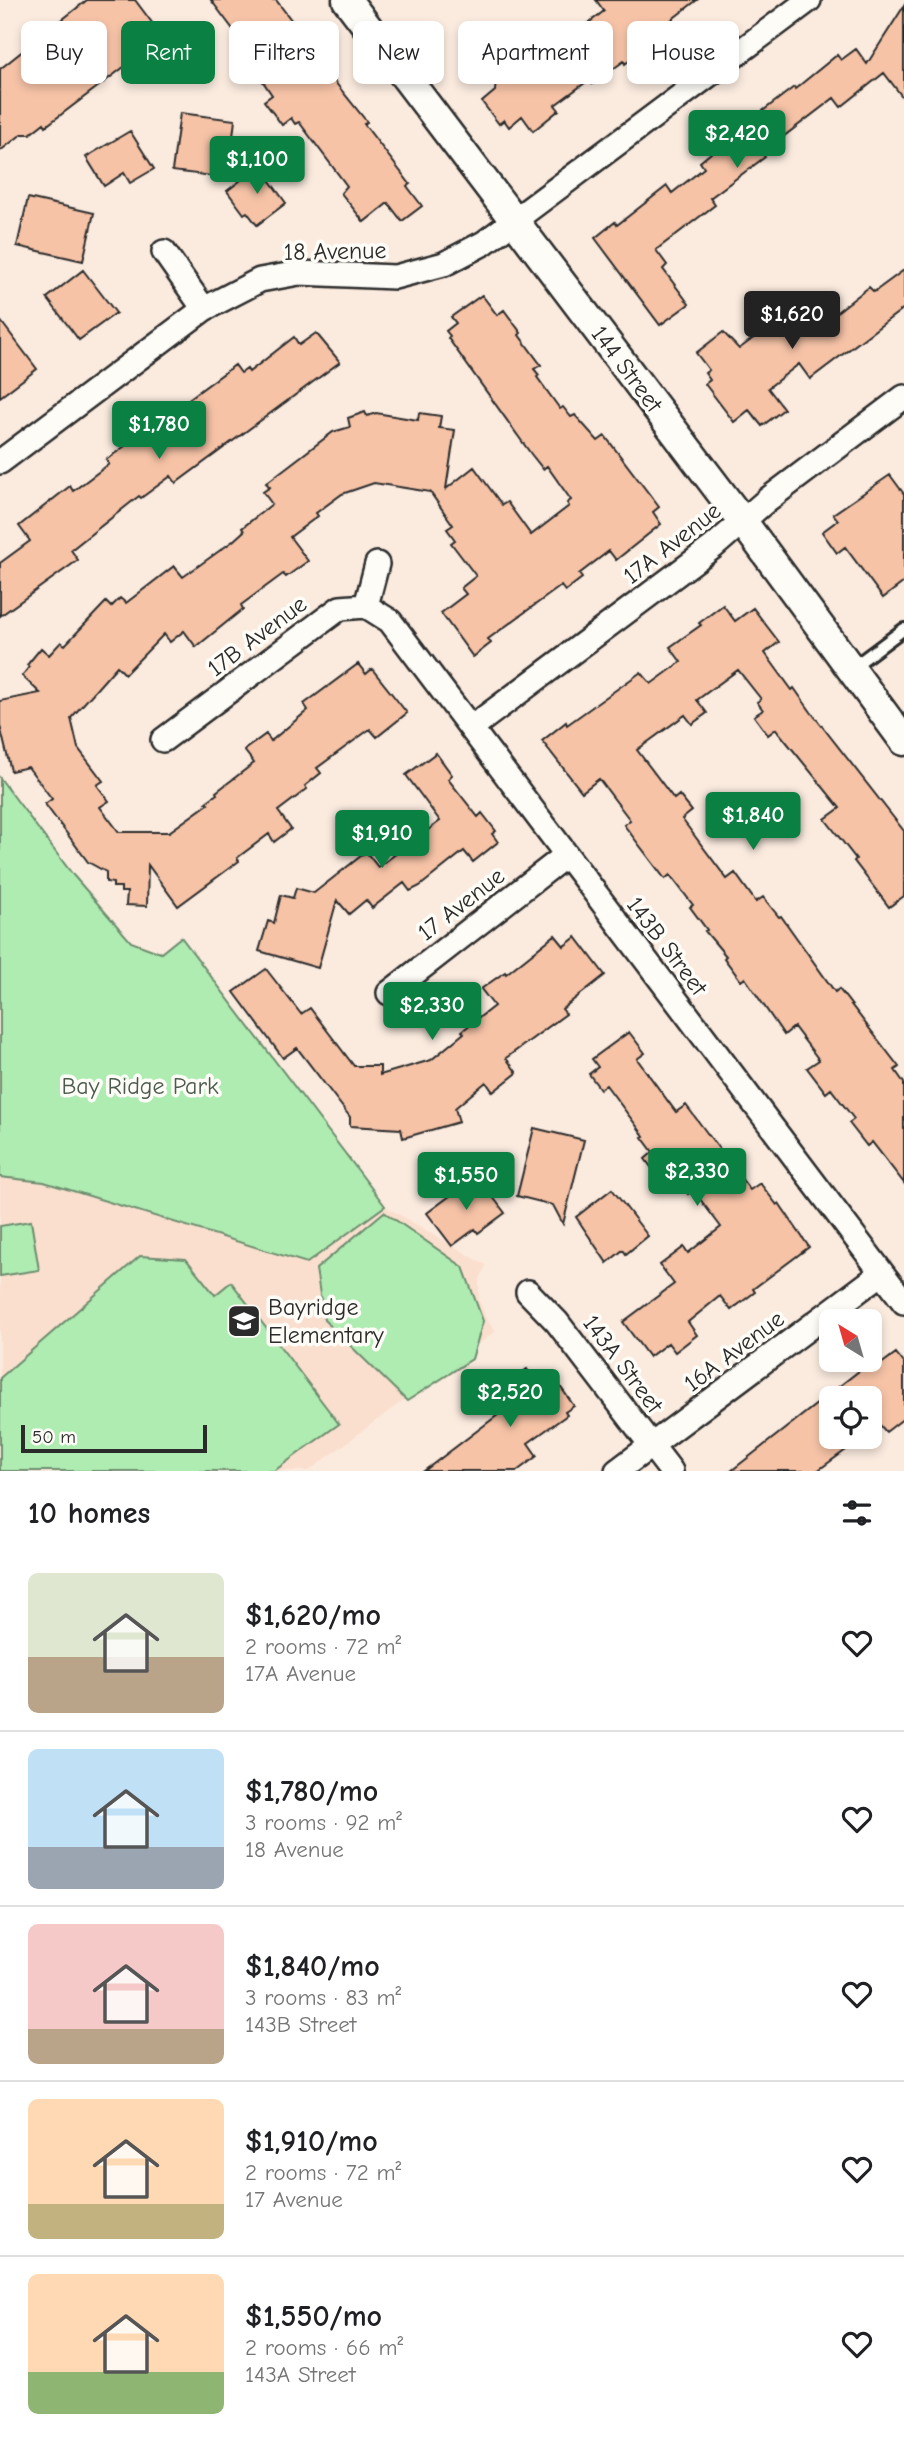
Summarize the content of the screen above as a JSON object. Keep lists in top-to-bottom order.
{
  "streets": {
    "street": [
      "18 Avenue",
      "144 Street",
      "17A Avenue",
      "17B Avenue",
      "17 Avenue",
      "143B Street",
      "16A Avenue",
      "143A Street"
    ]
  },
  "crossings": [
    ["18 Avenue", "144 Street"],
    ["144 Street", "17A Avenue"],
    ["17A Avenue", "143B Street"],
    ["17B Avenue", "143B Street"],
    ["17 Avenue", "143B Street"],
    ["143B Street", "16A Avenue"],
    ["16A Avenue", "143A Street"]
  ],
  "parks": ["Bay Ridge Park"],
  "places": {
    "school or university": ["Bayridge Elementary"]
  },
  "scale_bar": "50 m",
  "north": "top left",
  "page": {
    "chip": [
      "Buy",
      "Rent",
      "Filters",
      "New",
      "Apartment",
      "House"
    ],
    "price": [
      "$2,420",
      "$1,100",
      "$1,620",
      "$1,780",
      "$1,840",
      "$1,910",
      "$2,330",
      "$2,330",
      "$1,550",
      "$2,520"
    ],
    "scale": "50 m",
    "heading": "10 homes",
    "list": [
      {
        "name": "$1,620/mo",
        "note": "2 rooms · 72 m² · 17A Avenue"
      },
      {
        "name": "$1,780/mo",
        "note": "3 rooms · 92 m² · 18 Avenue"
      },
      {
        "name": "$1,840/mo",
        "note": "3 rooms · 83 m² · 143B Street"
      },
      {
        "name": "$1,910/mo",
        "note": "2 rooms · 72 m² · 17 Avenue"
      },
      {
        "name": "$1,550/mo",
        "note": "2 rooms · 66 m² · 143A Street"
      }
    ]
  }
}
